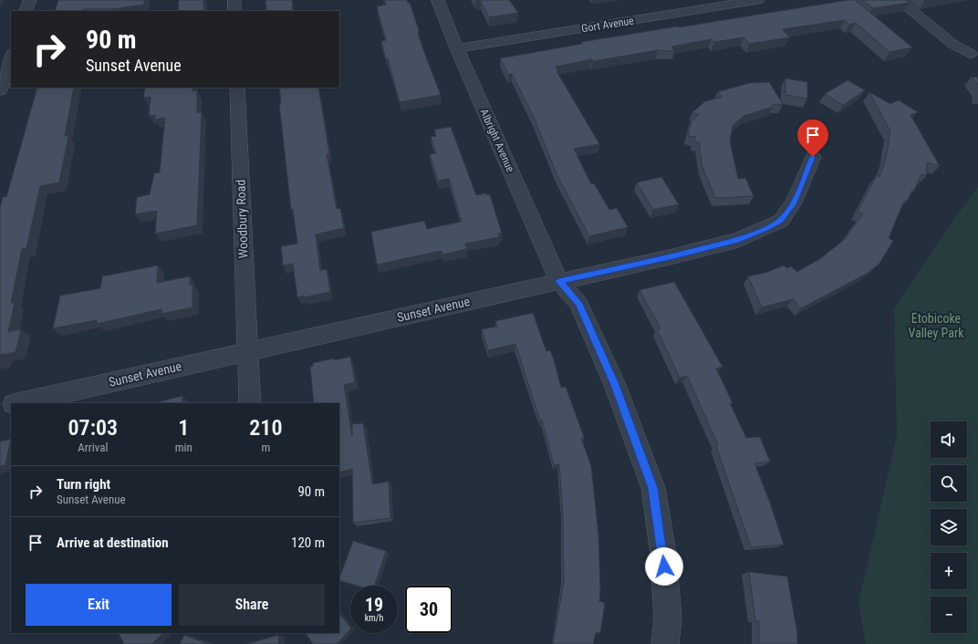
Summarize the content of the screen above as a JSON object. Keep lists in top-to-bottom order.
{
  "streets": {
    "street": [
      "Gort Avenue",
      "Albright Avenue",
      "Woodbury Road",
      "Sunset Avenue"
    ]
  },
  "crossings": [
    ["Gort Avenue", "Albright Avenue"],
    ["Albright Avenue", "Sunset Avenue"],
    ["Woodbury Road", "Sunset Avenue"]
  ],
  "parks": ["Etobicoke Valley Park"],
  "page": {
    "turn": ["90 m", "Sunset Avenue"],
    "eta": [
      "07:03",
      "Arrival",
      "1",
      "min",
      "210",
      "m"
    ],
    "map_buttons": ["+", "−"],
    "list": [
      {
        "name": "Turn right",
        "note": "Sunset Avenue",
        "value": "90 m"
      },
      {
        "name": "Arrive at destination",
        "value": "120 m"
      }
    ],
    "buttons": ["Exit", "Share"],
    "speed": "19 km/h",
    "limit": "30"
  }
}
